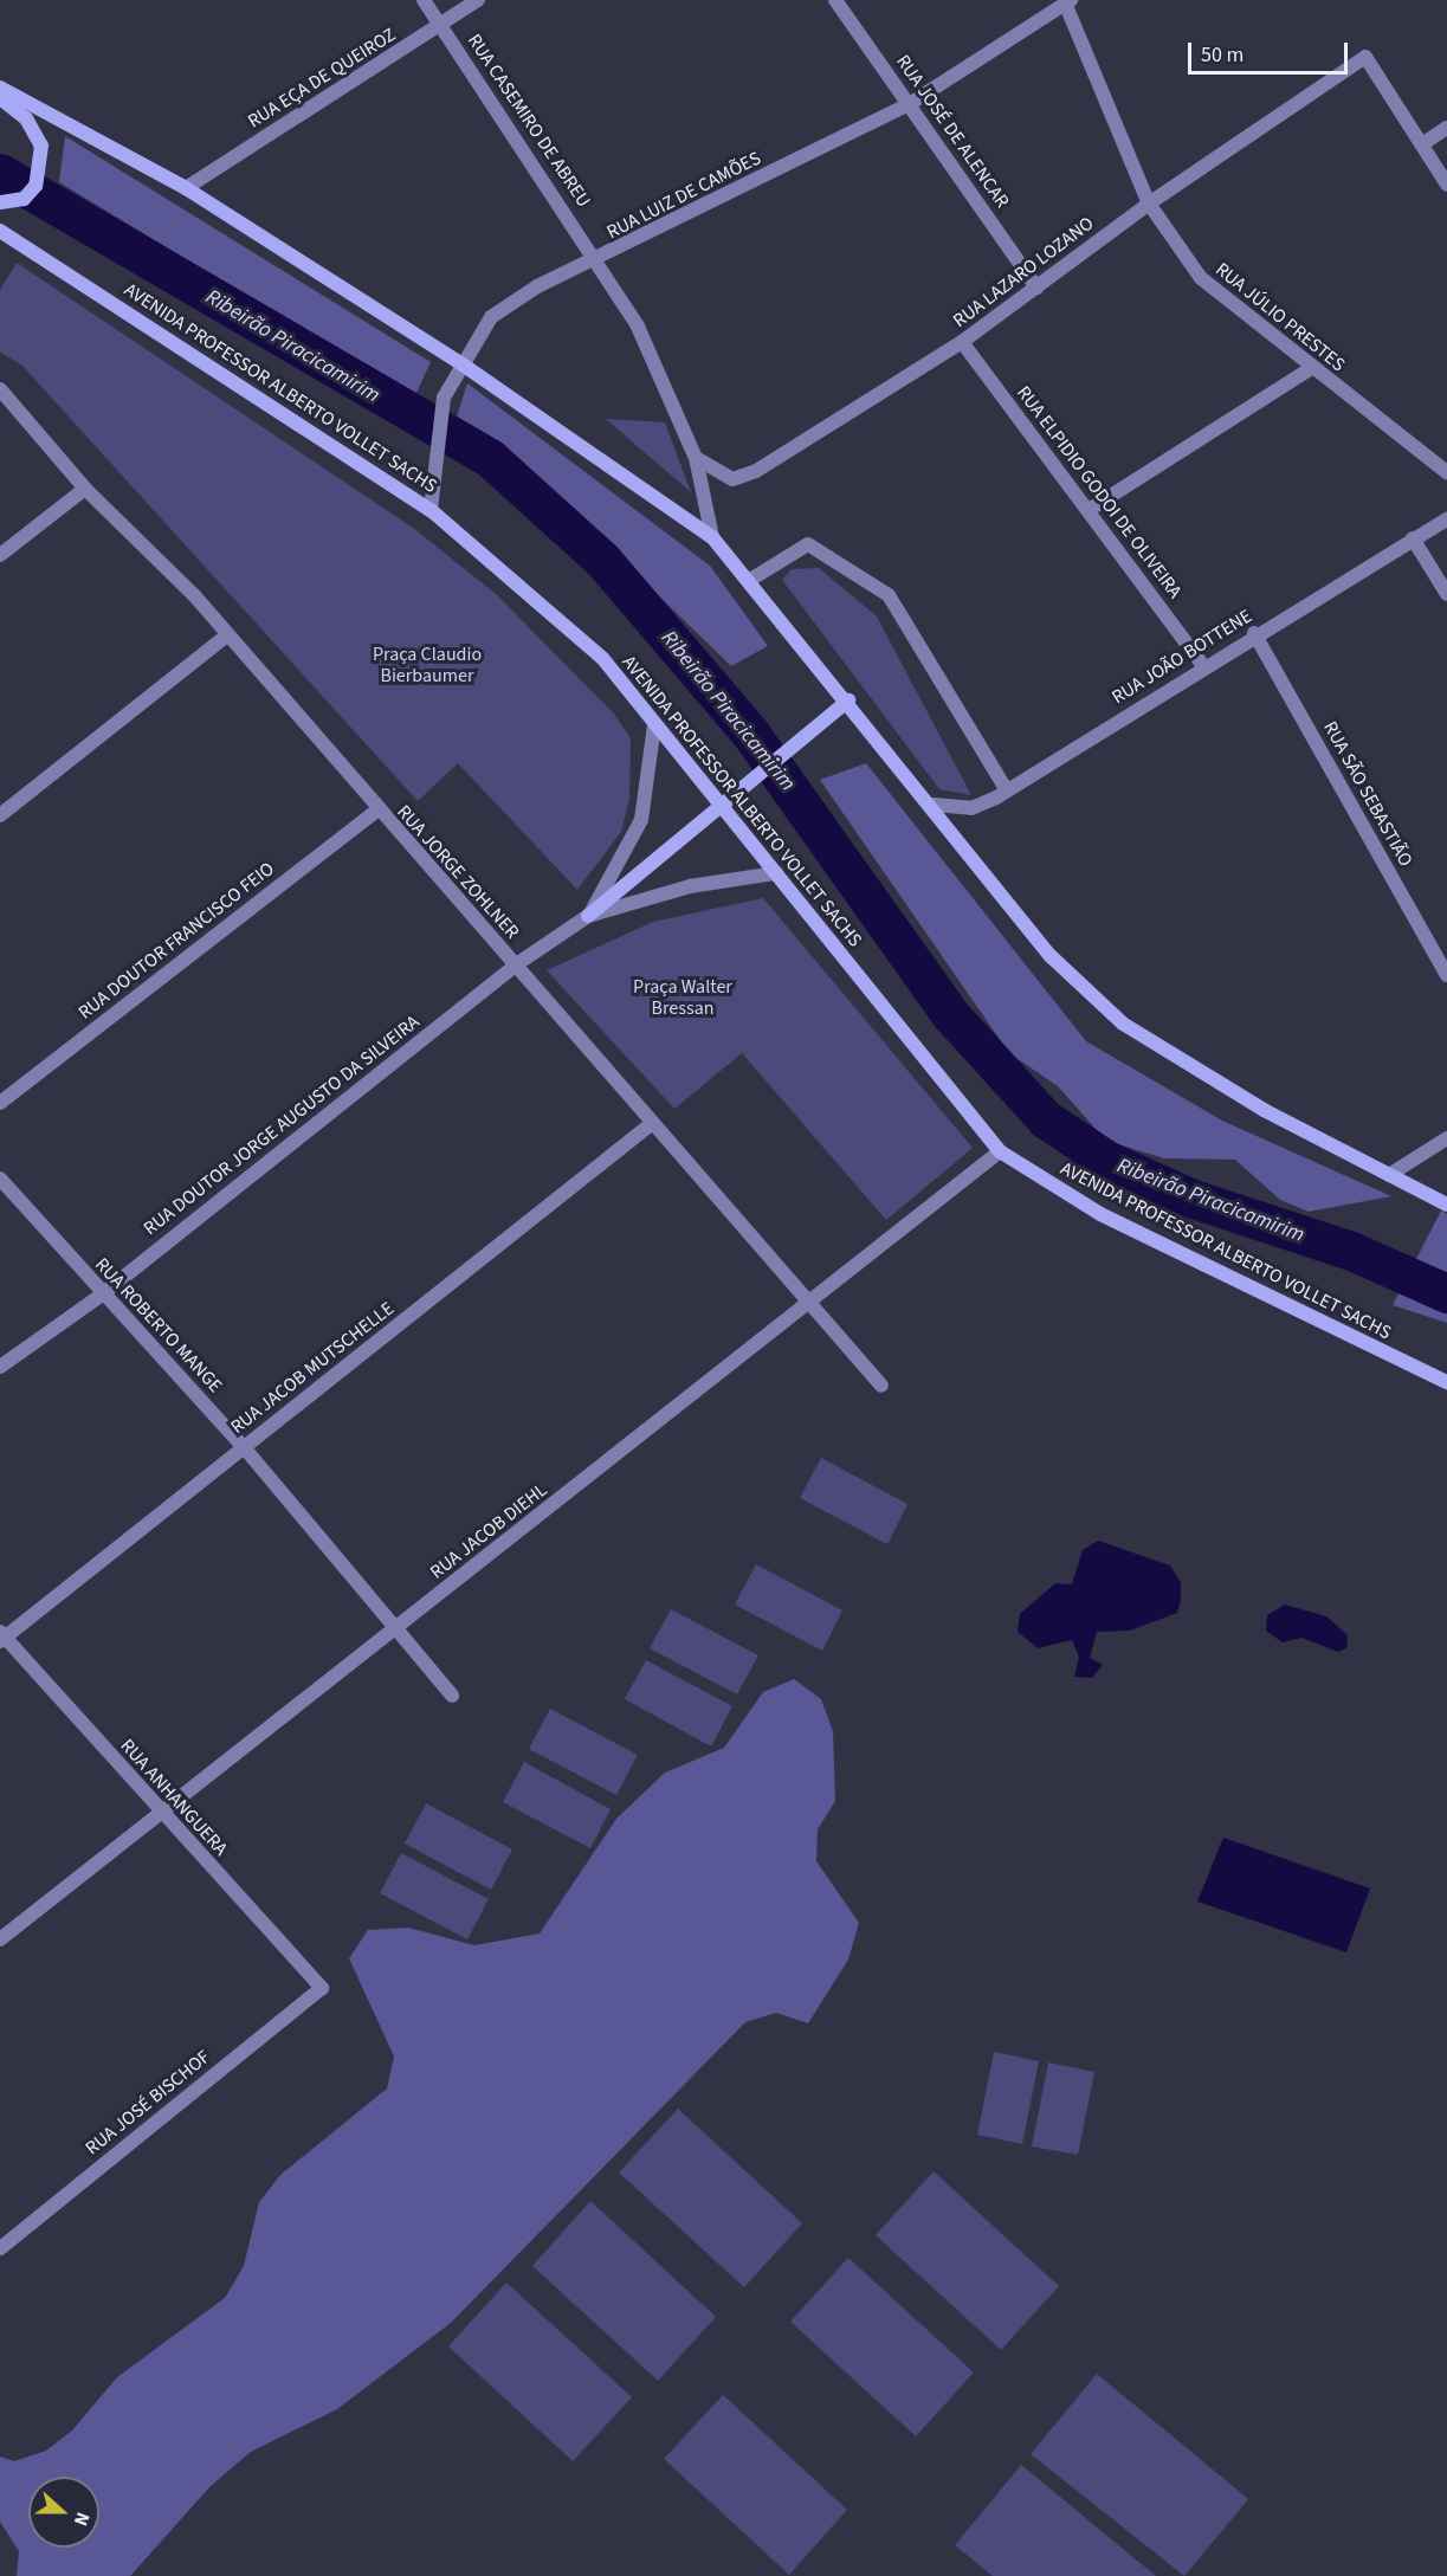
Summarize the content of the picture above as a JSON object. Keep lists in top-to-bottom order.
{
  "streets": {
    "main road": ["AVENIDA PROFESSOR ALBERTO VOLLET SACHS"],
    "street": [
      "RUA EÇA DE QUEIROZ",
      "RUA CASEMIRO DE ABREU",
      "RUA JOSÉ DE ALENCAR",
      "RUA LUIZ DE CAMÕES",
      "RUA LAZARO LOZANO",
      "RUA JÚLIO PRESTES",
      "RUA ELPIDIO GODOI DE OLIVEIRA",
      "RUA JOÃO BOTTENE",
      "RUA SÃO SEBASTIÃO",
      "RUA JORGE ZOHLNER",
      "RUA DOUTOR FRANCISCO FEIO",
      "RUA DOUTOR JORGE AUGUSTO DA SILVEIRA",
      "RUA ROBERTO MANGE",
      "RUA JACOB MUTSCHELLE",
      "RUA JACOB DIEHL",
      "RUA ANHANGUERA",
      "RUA JOSÉ BISCHOF"
    ]
  },
  "crossings": [
    ["RUA EÇA DE QUEIROZ", "RUA CASEMIRO DE ABREU"],
    ["RUA CASEMIRO DE ABREU", "RUA LUIZ DE CAMÕES"],
    ["RUA CASEMIRO DE ABREU", "RUA LAZARO LOZANO"],
    ["RUA JOSÉ DE ALENCAR", "RUA LUIZ DE CAMÕES"],
    ["RUA JOSÉ DE ALENCAR", "RUA LAZARO LOZANO"],
    ["RUA LUIZ DE CAMÕES", "RUA JÚLIO PRESTES"],
    ["RUA LUIZ DE CAMÕES", "AVENIDA PROFESSOR ALBERTO VOLLET SACHS"],
    ["RUA LAZARO LOZANO", "RUA JÚLIO PRESTES"],
    ["RUA LAZARO LOZANO", "RUA ELPIDIO GODOI DE OLIVEIRA"],
    ["AVENIDA PROFESSOR ALBERTO VOLLET SACHS", "RUA DOUTOR JORGE AUGUSTO DA SILVEIRA"],
    ["AVENIDA PROFESSOR ALBERTO VOLLET SACHS", "RUA JACOB DIEHL"],
    ["RUA ELPIDIO GODOI DE OLIVEIRA", "RUA JOÃO BOTTENE"],
    ["RUA JOÃO BOTTENE", "RUA SÃO SEBASTIÃO"],
    ["RUA JORGE ZOHLNER", "RUA DOUTOR FRANCISCO FEIO"],
    ["RUA JORGE ZOHLNER", "RUA DOUTOR JORGE AUGUSTO DA SILVEIRA"],
    ["RUA JORGE ZOHLNER", "RUA JACOB MUTSCHELLE"],
    ["RUA JORGE ZOHLNER", "RUA JACOB DIEHL"],
    ["RUA DOUTOR JORGE AUGUSTO DA SILVEIRA", "RUA ROBERTO MANGE"],
    ["RUA ROBERTO MANGE", "RUA JACOB MUTSCHELLE"],
    ["RUA ROBERTO MANGE", "RUA JACOB DIEHL"],
    ["RUA JACOB MUTSCHELLE", "RUA ANHANGUERA"],
    ["RUA JACOB DIEHL", "RUA ANHANGUERA"],
    ["RUA ANHANGUERA", "RUA JOSÉ BISCHOF"]
  ],
  "water": ["Ribeirão Piracicamirim"],
  "parks": ["Praça Claudio Bierbaumer", "Praça Walter Bressan"],
  "scale_bar": "50 m",
  "north": "right"
}
